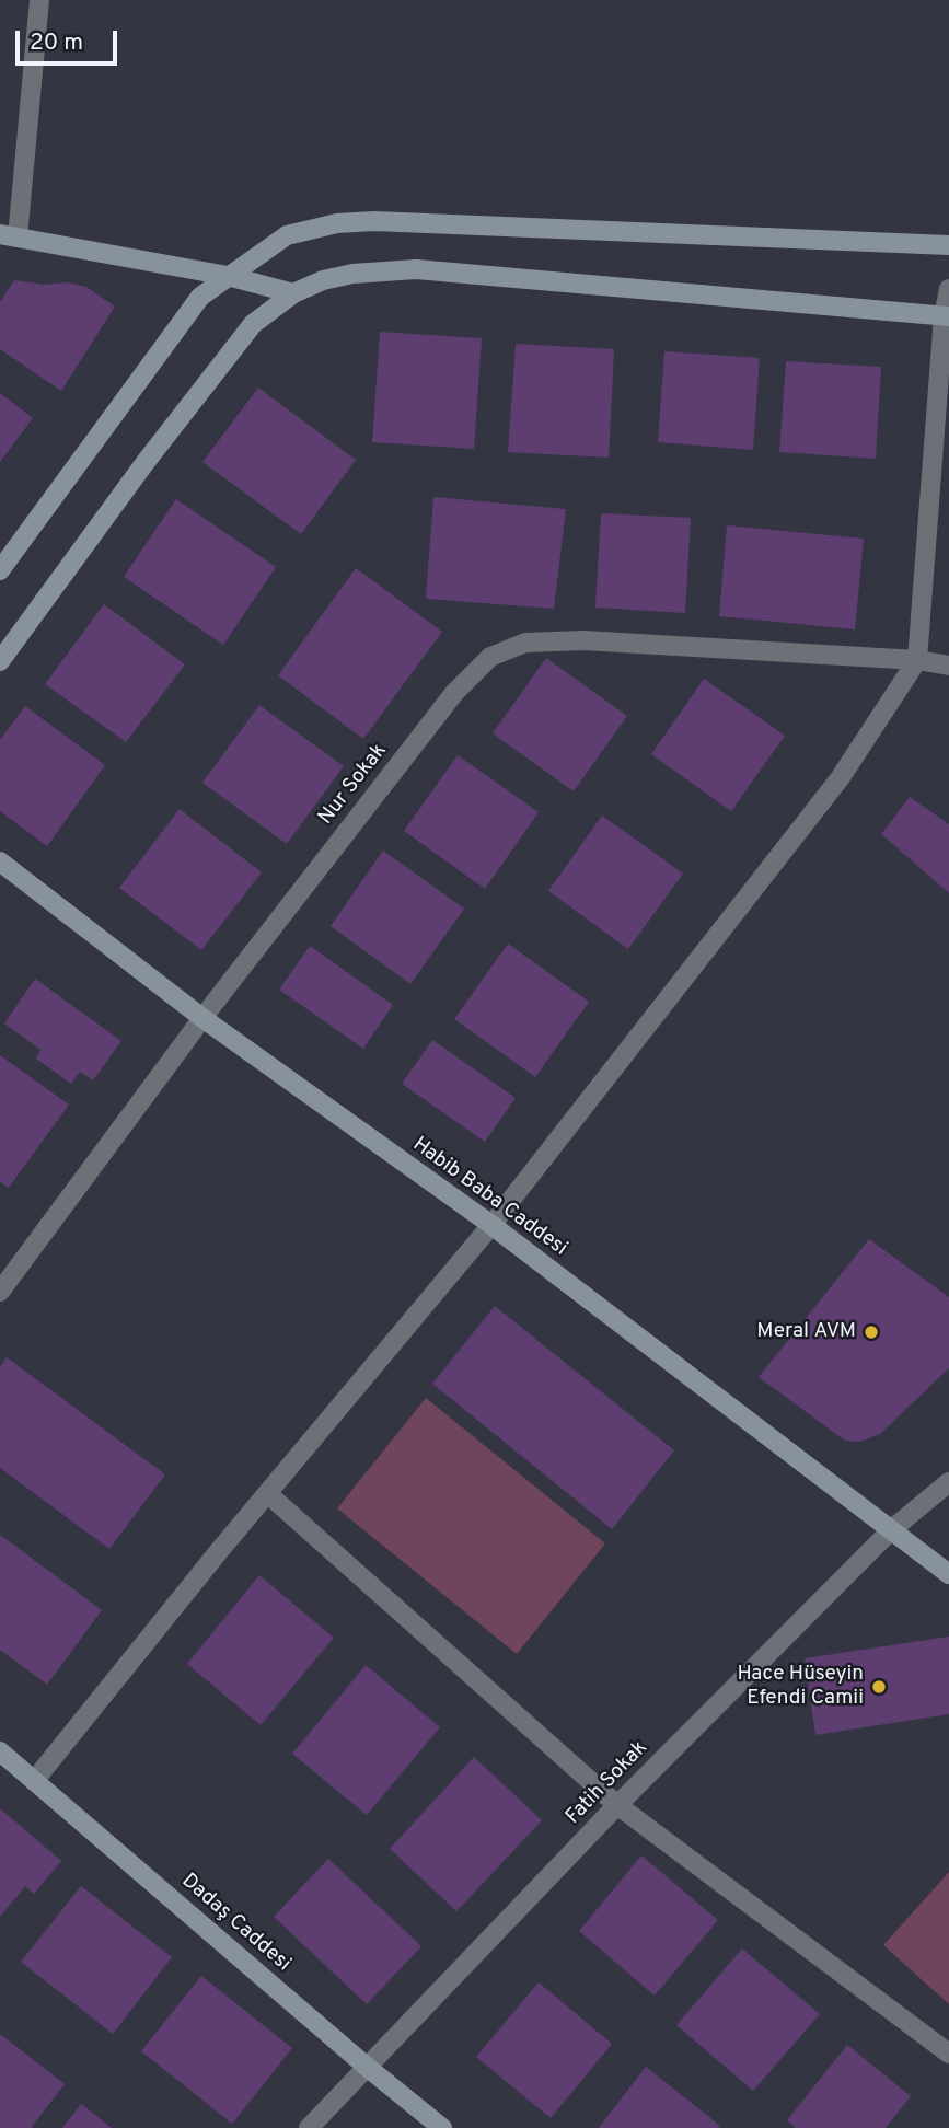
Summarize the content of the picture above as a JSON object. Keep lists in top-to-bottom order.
{
  "streets": {
    "street": [
      "Nur Sokak",
      "Habib Baba Caddesi",
      "Fatih Sokak",
      "Dadaş Caddesi"
    ]
  },
  "crossings": [
    ["Nur Sokak", "Habib Baba Caddesi"],
    ["Habib Baba Caddesi", "Fatih Sokak"],
    ["Fatih Sokak", "Dadaş Caddesi"]
  ],
  "places": ["Meral AVM", "Hace Hüseyin Efendi Camii"],
  "scale_bar": "20 m"
}
